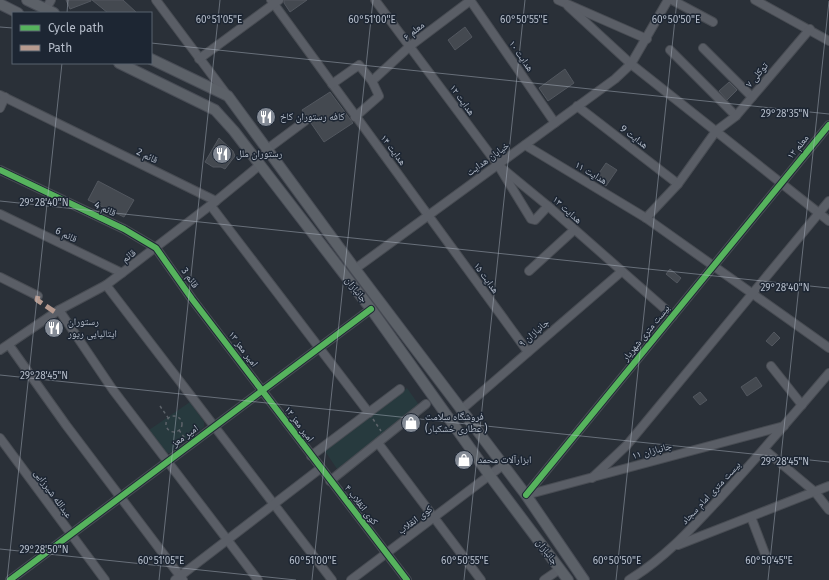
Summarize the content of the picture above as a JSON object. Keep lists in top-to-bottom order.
{
  "streets": {
    "main road": ["جانبازان"],
    "street": [
      "معلم ۶",
      "هدایت ۱۰",
      "توکلی ۷",
      "هدایت ۱۲",
      "هدایت 9",
      "معلم ۱۲",
      "هدایت ۱۴",
      "قائم 2",
      "خیابان هدایت",
      "هدایت ۱۱",
      "قائم 4",
      "هدایت ۱۳",
      "قائم 6",
      "قائم",
      "قائم 3",
      "هدایت ۱۵",
      "جانبازان ۹",
      "بیست متری شهریار",
      "امیر معز ۱۳",
      "امیر معز ۱۲",
      "امیر معز",
      "جانبازان ۱۱",
      "بیست متری امام سجاد",
      "عبدالله شیرزایی",
      "کوی انقلاب ۴",
      "کوی انقلاب"
    ]
  },
  "crossings": [
    ["معلم ۶", "هدایت ۱۰"],
    ["معلم ۶", "هدایت ۱۲"],
    ["هدایت ۱۰", "خیابان هدایت"],
    ["توکلی ۷", "هدایت 9"],
    ["توکلی ۷", "هدایت ۱۱"],
    ["هدایت ۱۲", "خیابان هدایت"],
    ["هدایت ۱۲", "هدایت ۱۳"],
    ["هدایت 9", "خیابان هدایت"],
    ["معلم ۱۲", "بیست متری شهریار"],
    ["هدایت ۱۴", "خیابان هدایت"],
    ["هدایت ۱۴", "هدایت ۱۵"],
    ["قائم 2", "قائم"],
    ["خیابان هدایت", "هدایت ۱۱"],
    ["خیابان هدایت", "هدایت ۱۳"],
    ["خیابان هدایت", "هدایت ۱۵"],
    ["خیابان هدایت", "جانبازان"],
    ["هدایت ۱۱", "بیست متری شهریار"],
    ["قائم 4", "قائم"],
    ["قائم 4", "قائم 3"],
    ["هدایت ۱۳", "جانبازان ۹"],
    ["هدایت ۱۳", "بیست متری شهریار"],
    ["قائم 6", "قائم"],
    ["قائم", "قائم 3"],
    ["قائم", "جانبازان"],
    ["قائم 3", "امیر معز ۱۳"],
    ["هدایت ۱۵", "جانبازان ۹"],
    ["جانبازان", "جانبازان ۹"],
    ["جانبازان", "بیست متری شهریار"],
    ["جانبازان", "امیر معز"],
    ["جانبازان", "جانبازان ۱۱"],
    ["جانبازان", "کوی انقلاب"],
    ["بیست متری شهریار", "جانبازان ۱۱"],
    ["امیر معز ۱۳", "امیر معز ۱۲"],
    ["امیر معز ۱۳", "امیر معز"],
    ["امیر معز ۱۲", "امیر معز"],
    ["امیر معز ۱۲", "کوی انقلاب ۴"],
    ["امیر معز", "عبدالله شیرزایی"],
    ["جانبازان ۱۱", "بیست متری امام سجاد"],
    ["کوی انقلاب ۴", "کوی انقلاب"]
  ],
  "places": {
    "restaurant": ["کافه رستوران کاخ", "رستوران ملل", "رستوران ایتالیایی ریور"],
    "shop": ["فروشگاه سلامت (عطاری خشکبار )", "ابزارآلات محمد"]
  },
  "legend": ["Cycle path", "Path"],
  "coordinates": [
    "60°51'05\"E",
    "60°51'00\"E",
    "60°50'55\"E",
    "60°50'50\"E",
    "29°28'35\"N",
    "29°28'40\"N",
    "29°28'45\"N",
    "29°28'50\"N",
    "60°50'45\"E"
  ]
}
